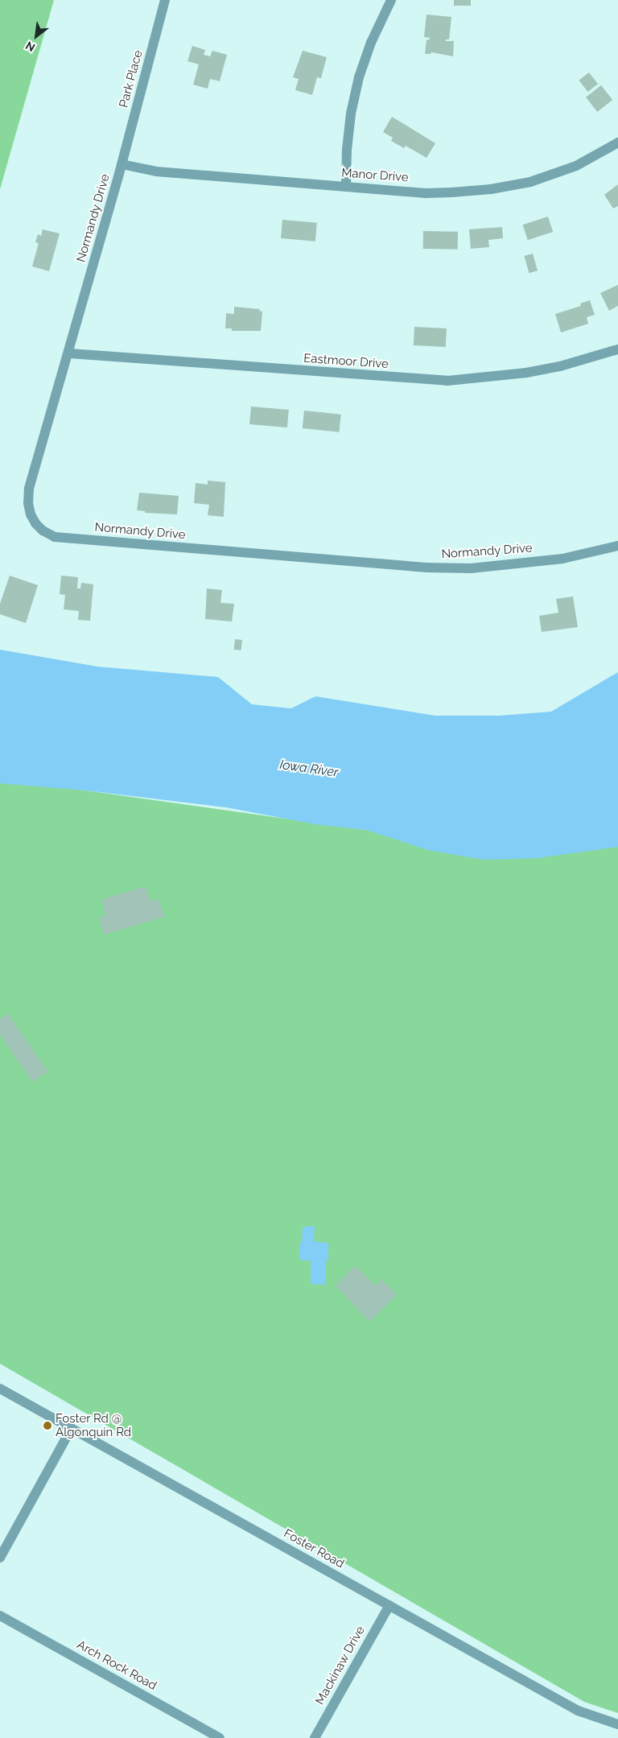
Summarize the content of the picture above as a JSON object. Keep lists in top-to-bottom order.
{
  "streets": {
    "street": [
      "Park Place",
      "Manor Drive",
      "Normandy Drive",
      "Eastmoor Drive",
      "Foster Road",
      "Arch Rock Road",
      "Mackinaw Drive"
    ]
  },
  "crossings": [
    ["Park Place", "Manor Drive"],
    ["Park Place", "Normandy Drive"],
    ["Manor Drive", "Normandy Drive"],
    ["Normandy Drive", "Eastmoor Drive"],
    ["Foster Road", "Mackinaw Drive"]
  ],
  "water": ["Iowa River"],
  "places": ["Foster Rd @ Algonquin Rd"],
  "north": "bottom left"
}
